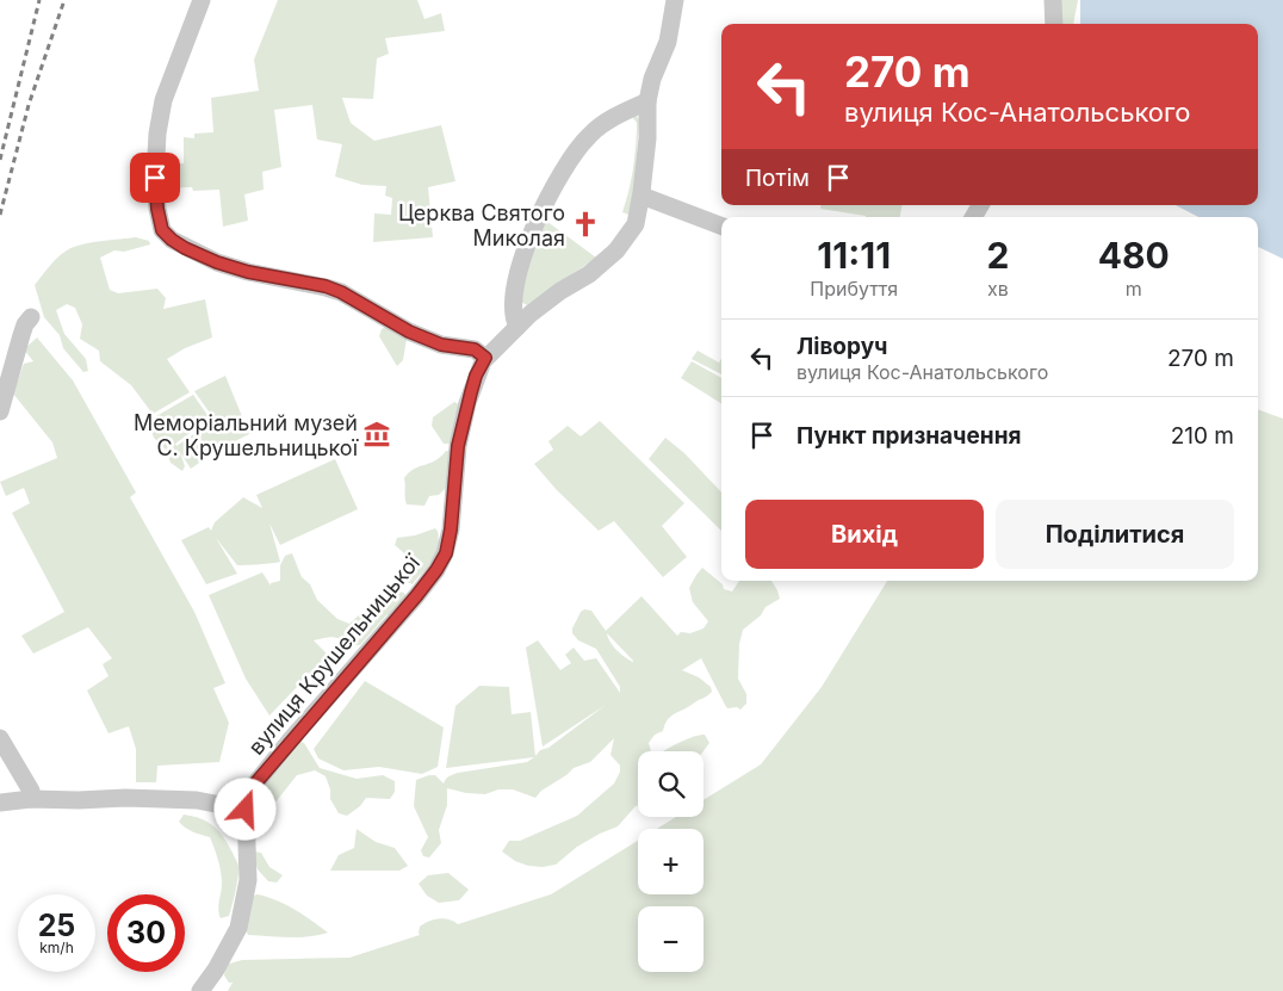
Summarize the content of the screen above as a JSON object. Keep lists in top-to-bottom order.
{
  "streets": {
    "street": ["вулиця Крушельницької"]
  },
  "places": {
    "church": ["Церква Святого Миколая"],
    "museum": ["Меморіальний музей С. Крушельницької"]
  },
  "page": {
    "turn": ["270 m", "вулиця Кос-Анатольського"],
    "then": "Потім",
    "eta": [
      "11:11",
      "Прибуття",
      "2",
      "хв",
      "480",
      "m"
    ],
    "list": [
      {
        "name": "Ліворуч",
        "note": "вулиця Кос-Анатольського",
        "value": "270 m"
      },
      {
        "name": "Пункт призначення",
        "value": "210 m"
      }
    ],
    "buttons": ["Вихід", "Поділитися"],
    "map_buttons": ["+", "−"],
    "speed": "25 km/h",
    "limit": "30"
  }
}
